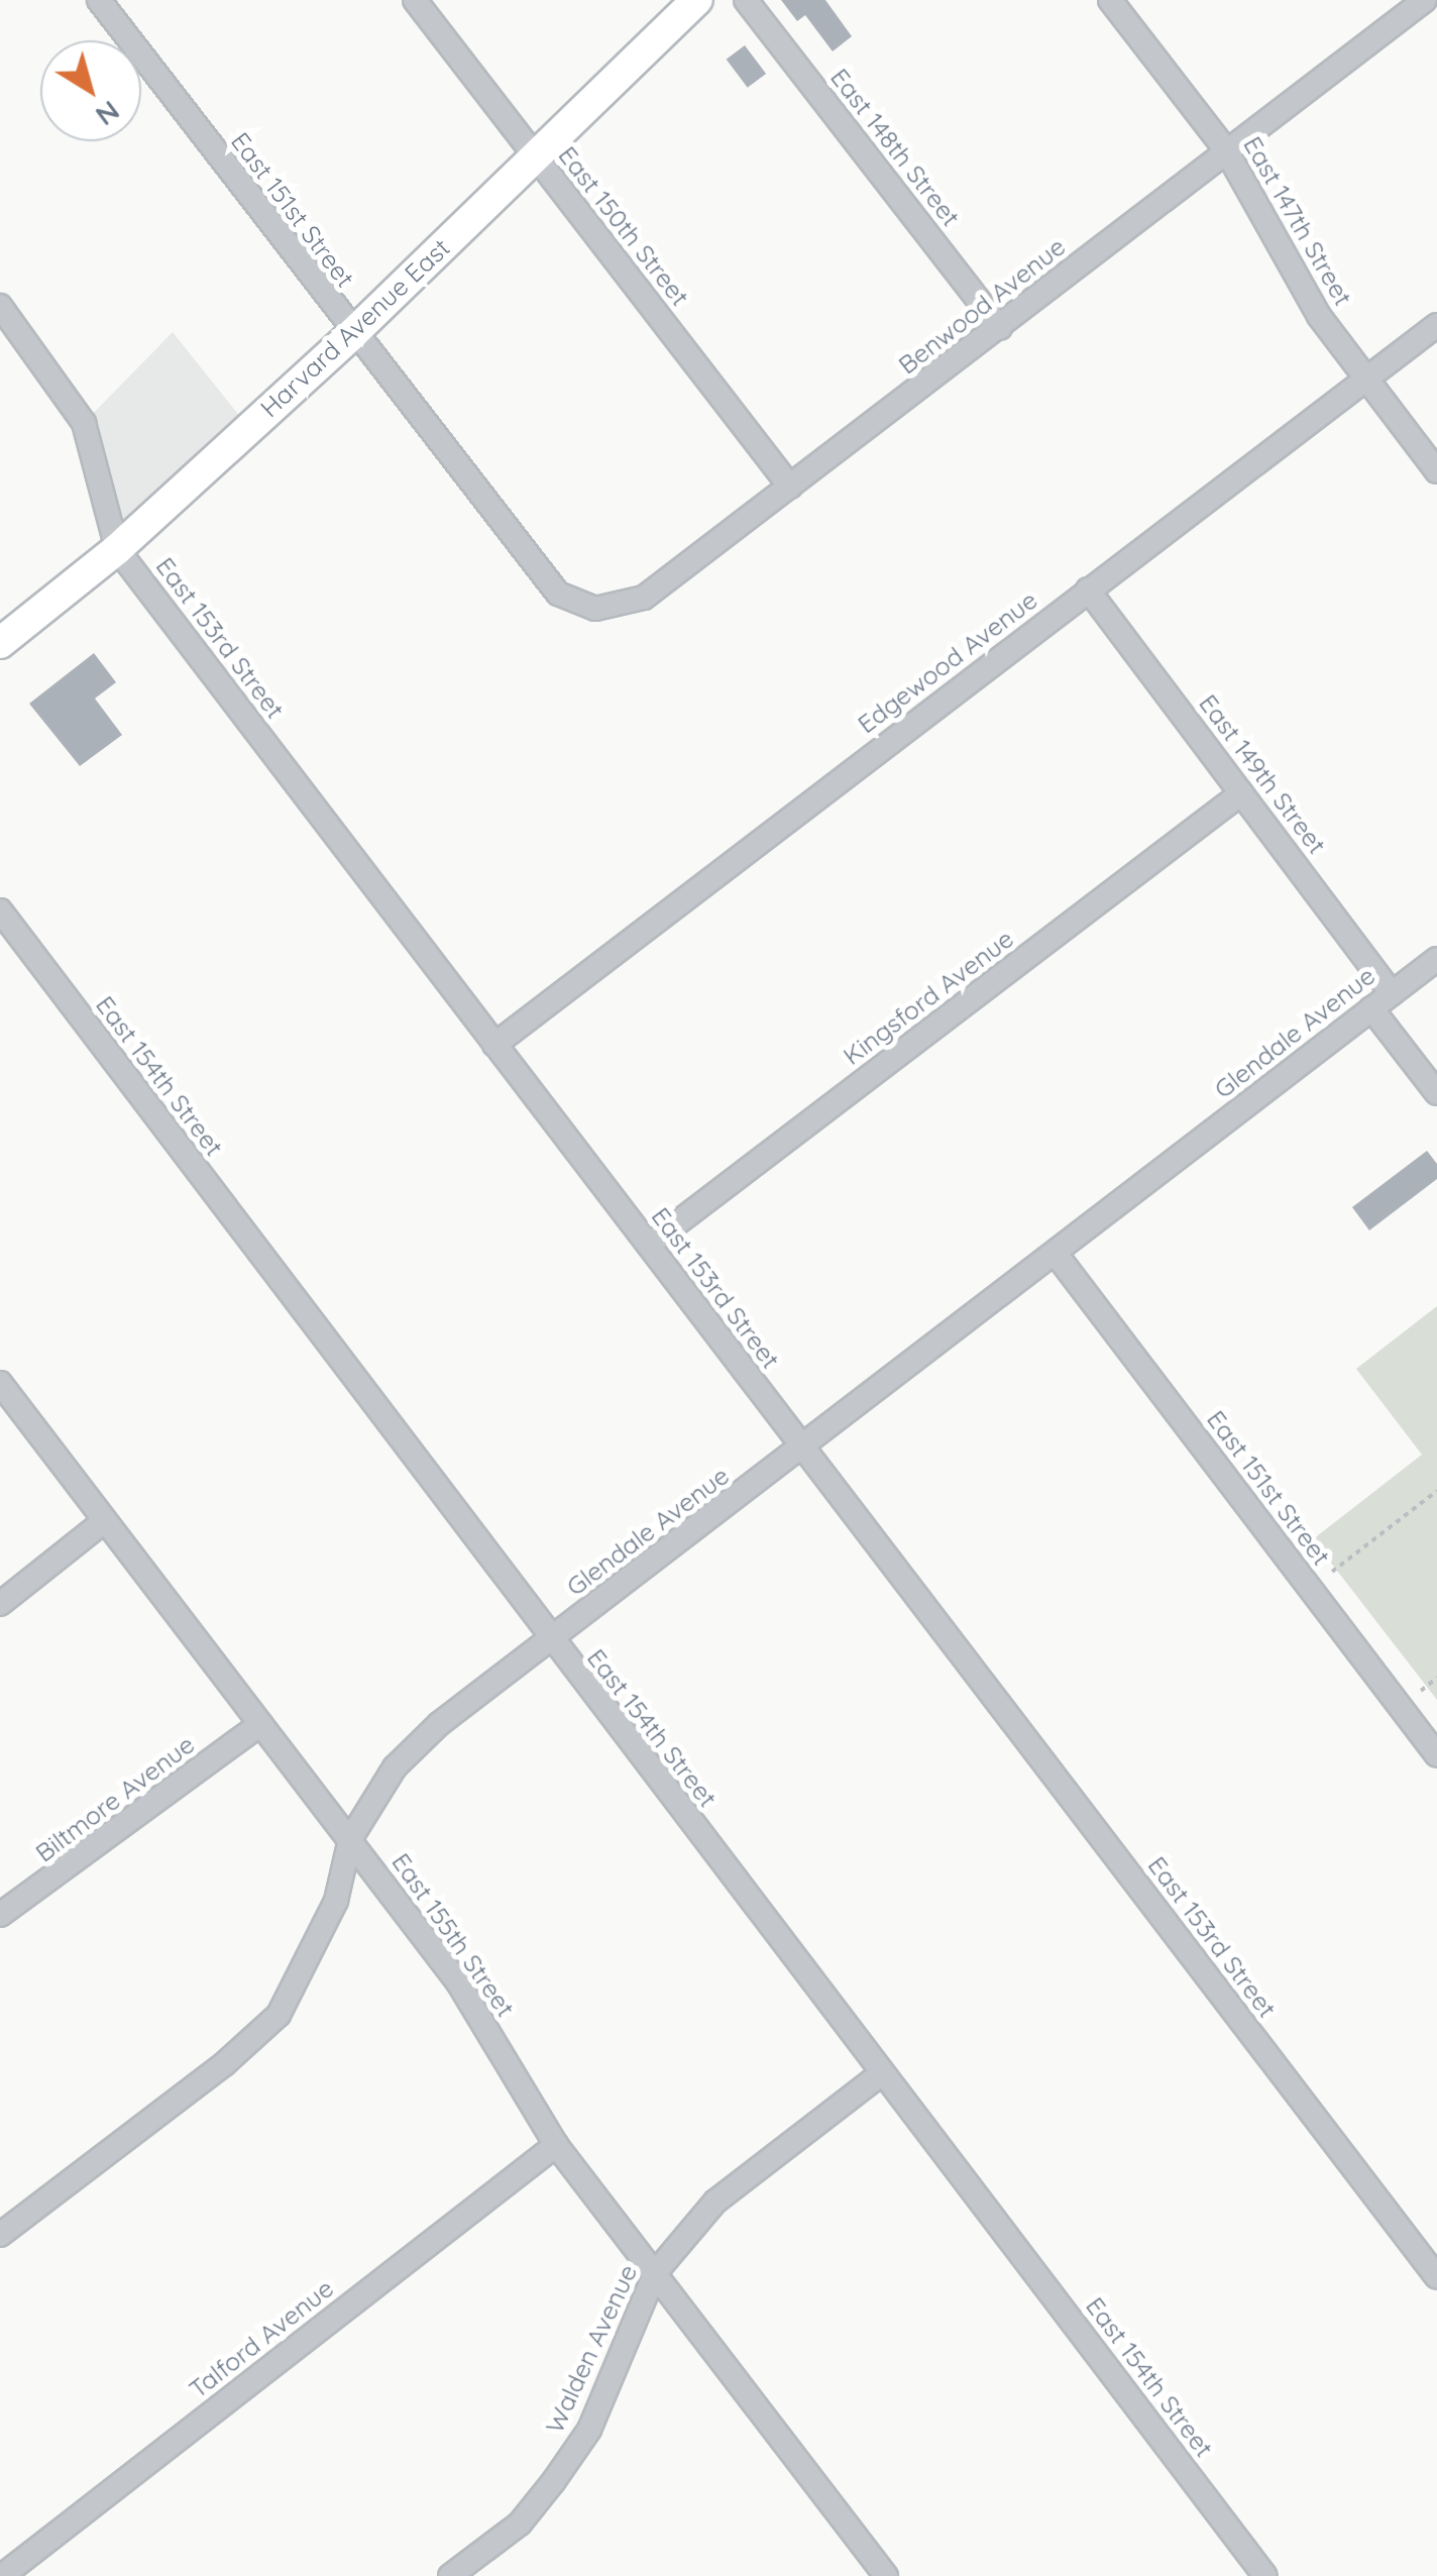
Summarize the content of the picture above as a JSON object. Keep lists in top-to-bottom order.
{
  "streets": {
    "main road": ["Harvard Avenue East"],
    "street": [
      "East 148th Street",
      "East 151st Street",
      "East 147th Street",
      "East 150th Street",
      "Benwood Avenue",
      "East 153rd Street",
      "Edgewood Avenue",
      "East 149th Street",
      "Kingsford Avenue",
      "Glendale Avenue",
      "East 154th Street",
      "Biltmore Avenue",
      "East 155th Street",
      "Talford Avenue",
      "Walden Avenue"
    ]
  },
  "crossings": [
    ["East 148th Street", "Benwood Avenue"],
    ["East 151st Street", "Benwood Avenue"],
    ["East 151st Street", "Harvard Avenue East"],
    ["East 151st Street", "Glendale Avenue"],
    ["East 147th Street", "Benwood Avenue"],
    ["East 147th Street", "Edgewood Avenue"],
    ["East 150th Street", "Benwood Avenue"],
    ["East 150th Street", "Harvard Avenue East"],
    ["Harvard Avenue East", "East 153rd Street"],
    ["East 153rd Street", "Edgewood Avenue"],
    ["East 153rd Street", "Kingsford Avenue"],
    ["East 153rd Street", "Glendale Avenue"],
    ["Edgewood Avenue", "East 149th Street"],
    ["East 149th Street", "Kingsford Avenue"],
    ["East 149th Street", "Glendale Avenue"],
    ["Glendale Avenue", "East 154th Street"],
    ["Glendale Avenue", "East 155th Street"],
    ["East 154th Street", "Walden Avenue"],
    ["Biltmore Avenue", "East 155th Street"],
    ["East 155th Street", "Talford Avenue"],
    ["East 155th Street", "Walden Avenue"]
  ],
  "north": "bottom right"
}
